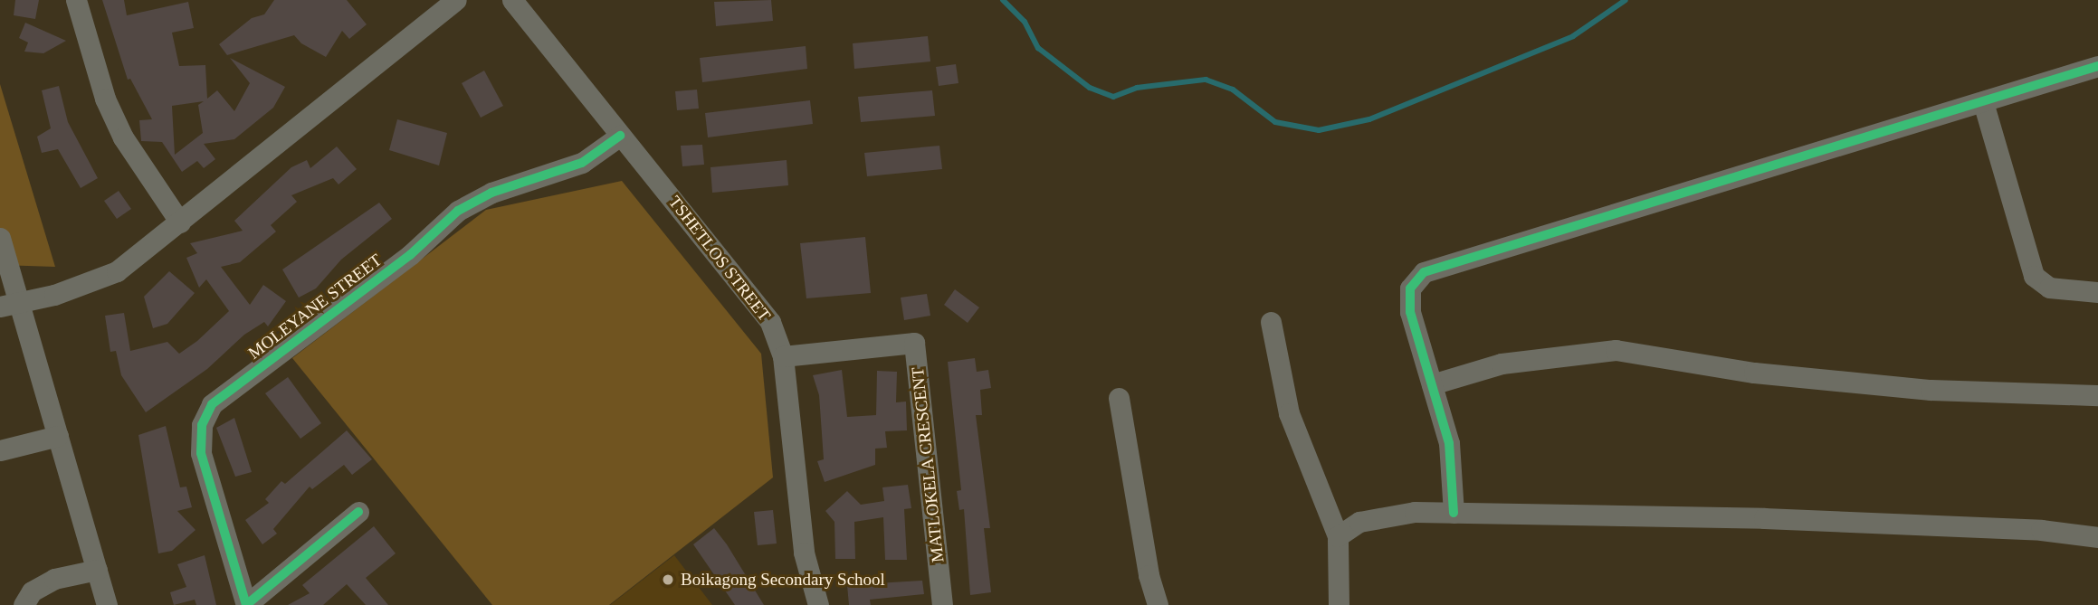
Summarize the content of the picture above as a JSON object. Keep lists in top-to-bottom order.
{
  "streets": {
    "street": ["TSHETLOS STREET", "MOLEYANE STREET", "MATLOKELA CRESCENT"]
  },
  "crossings": [
    ["TSHETLOS STREET", "MOLEYANE STREET"],
    ["TSHETLOS STREET", "MATLOKELA CRESCENT"]
  ],
  "places": ["Boikagong Secondary School"]
}
